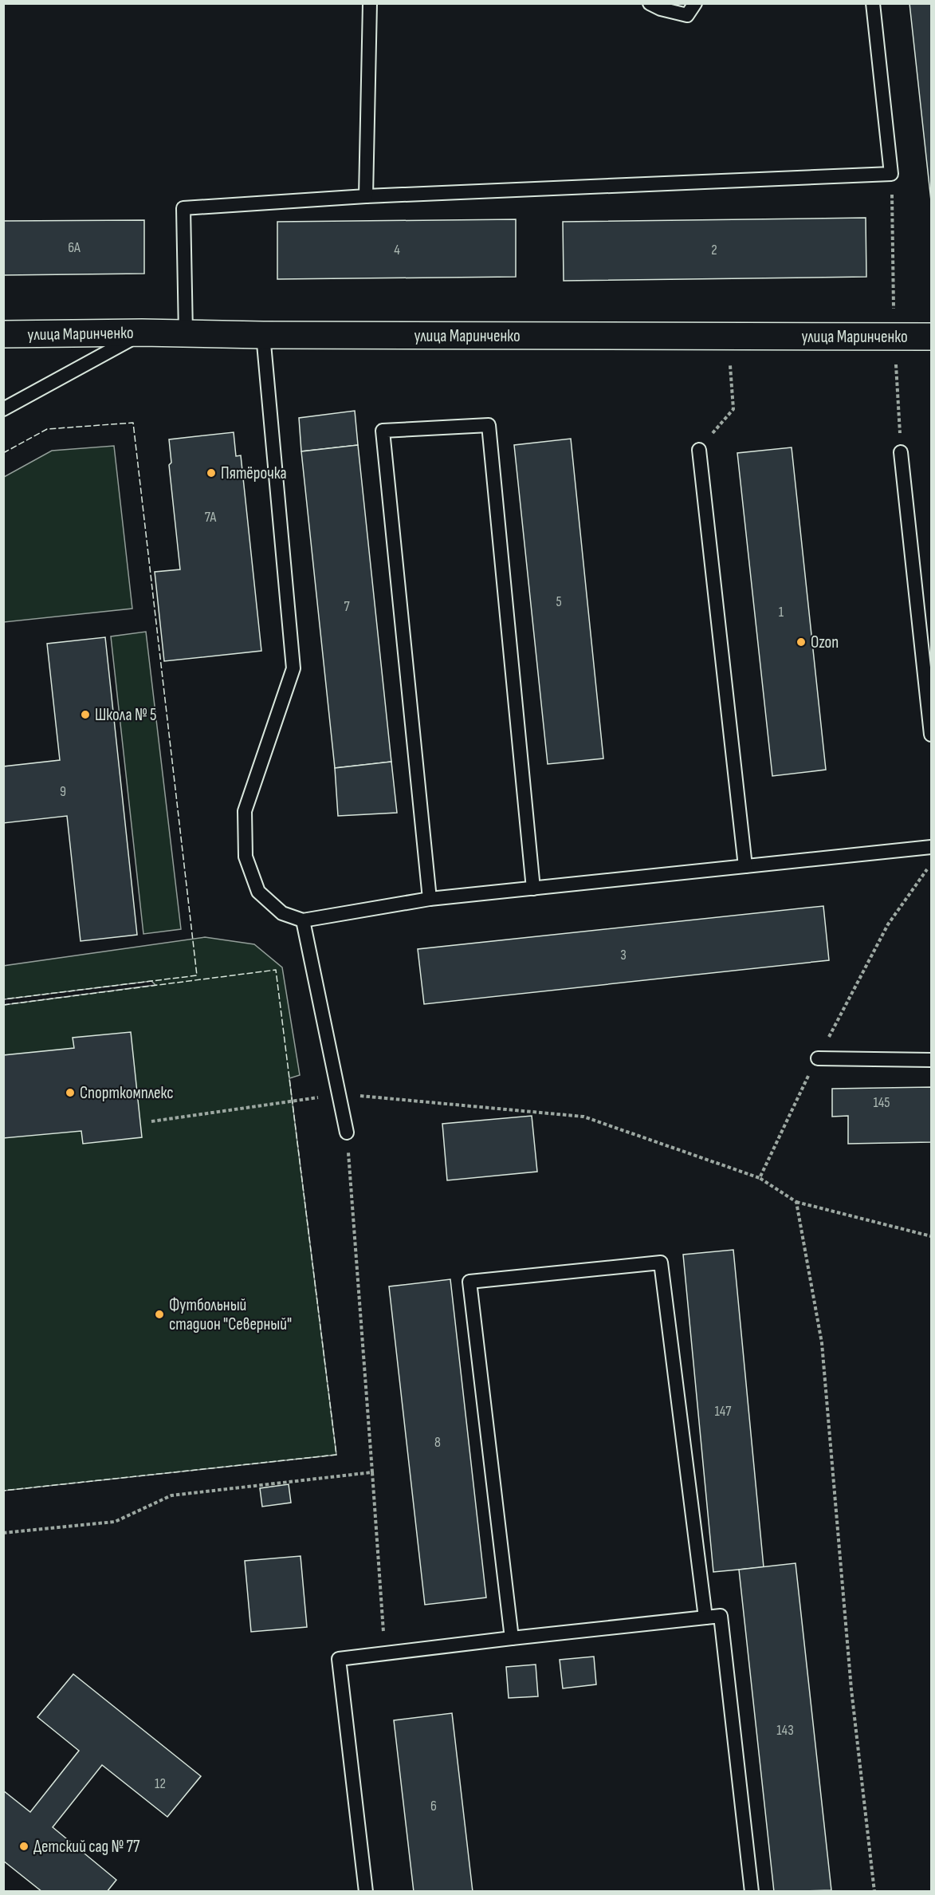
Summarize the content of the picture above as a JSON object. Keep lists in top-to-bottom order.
{
  "streets": {
    "street": ["улица Маринченко"]
  },
  "places": [
    "Пятёрочка",
    "Ozon",
    "Школа № 5",
    "Спорткомплекс",
    "Футбольный стадион \"Северный\"",
    "Детский сад № 77"
  ],
  "house_numbers": [
    "6А",
    "4",
    "2",
    "7А",
    "5",
    "7",
    "1",
    "9",
    "3",
    "145",
    "147",
    "8",
    "143",
    "12",
    "6"
  ]
}
